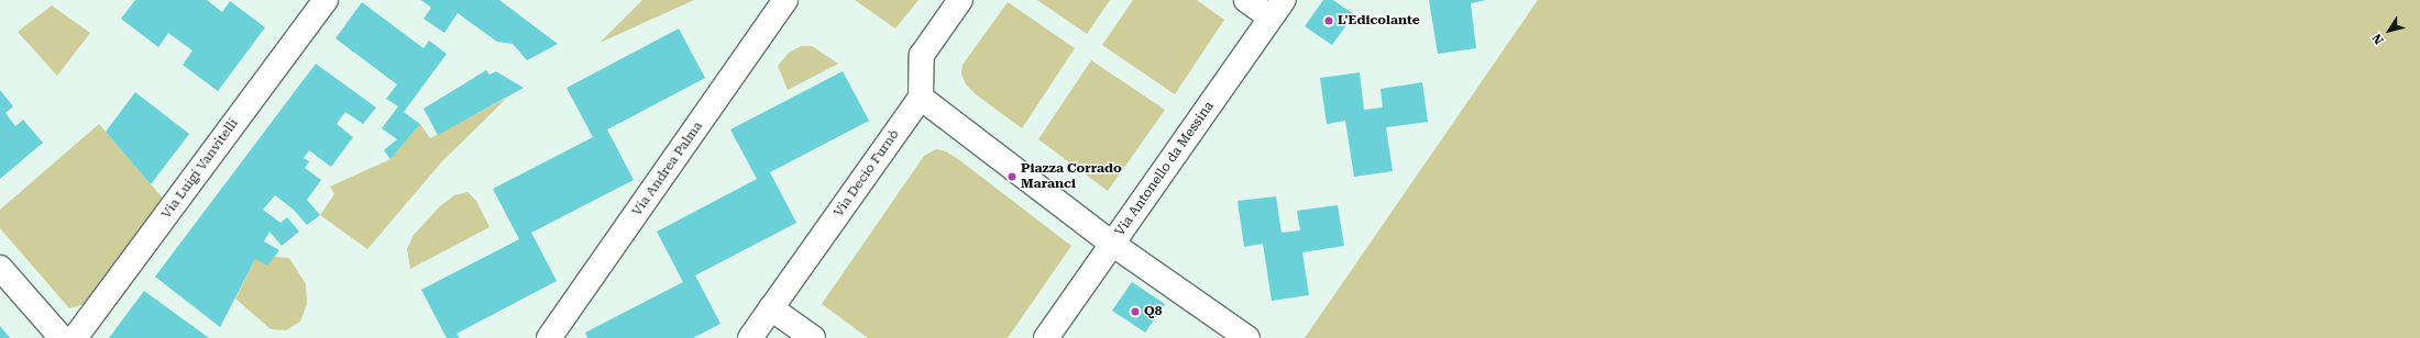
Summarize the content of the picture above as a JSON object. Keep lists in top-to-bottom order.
{
  "streets": {
    "street": [
      "Via Luigi Vanvitelli",
      "Via Andrea Palma",
      "Via Antonello da Messina",
      "Via Decio Furnò"
    ]
  },
  "places": ["L'Edicolante", "Piazza Corrado Maranci", "Q8"],
  "north": "bottom left"
}
